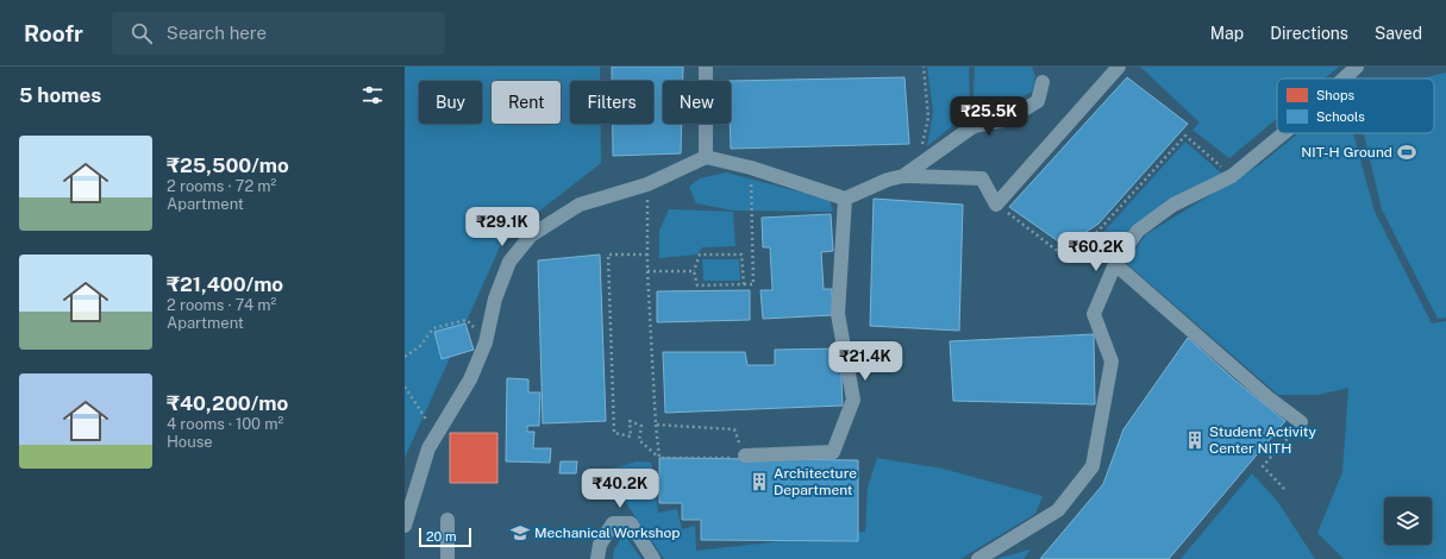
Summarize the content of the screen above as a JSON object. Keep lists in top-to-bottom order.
{
  "places": {
    "sports": ["NIT-H Ground"],
    "building": ["Student Activity Center NITH", "Architecture Department"],
    "school or university": ["Mechanical Workshop"]
  },
  "legend": ["Shops", "Schools"],
  "scale_bar": "20 m",
  "page": {
    "header": "Roofr",
    "search": "Search here",
    "nav": ["Map", "Directions", "Saved"],
    "heading": "5 homes",
    "chip": [
      "Buy",
      "Rent",
      "Filters",
      "New"
    ],
    "price": [
      "₹25.5K",
      "₹29.1K",
      "₹60.2K",
      "₹21.4K",
      "₹40.2K"
    ],
    "list": [
      {
        "name": "₹25,500/mo",
        "note": "2 rooms · 72 m² · Apartment"
      },
      {
        "name": "₹21,400/mo",
        "note": "2 rooms · 74 m² · Apartment"
      },
      {
        "name": "₹40,200/mo",
        "note": "4 rooms · 100 m² · House"
      }
    ],
    "scale": "20 m"
  }
}
